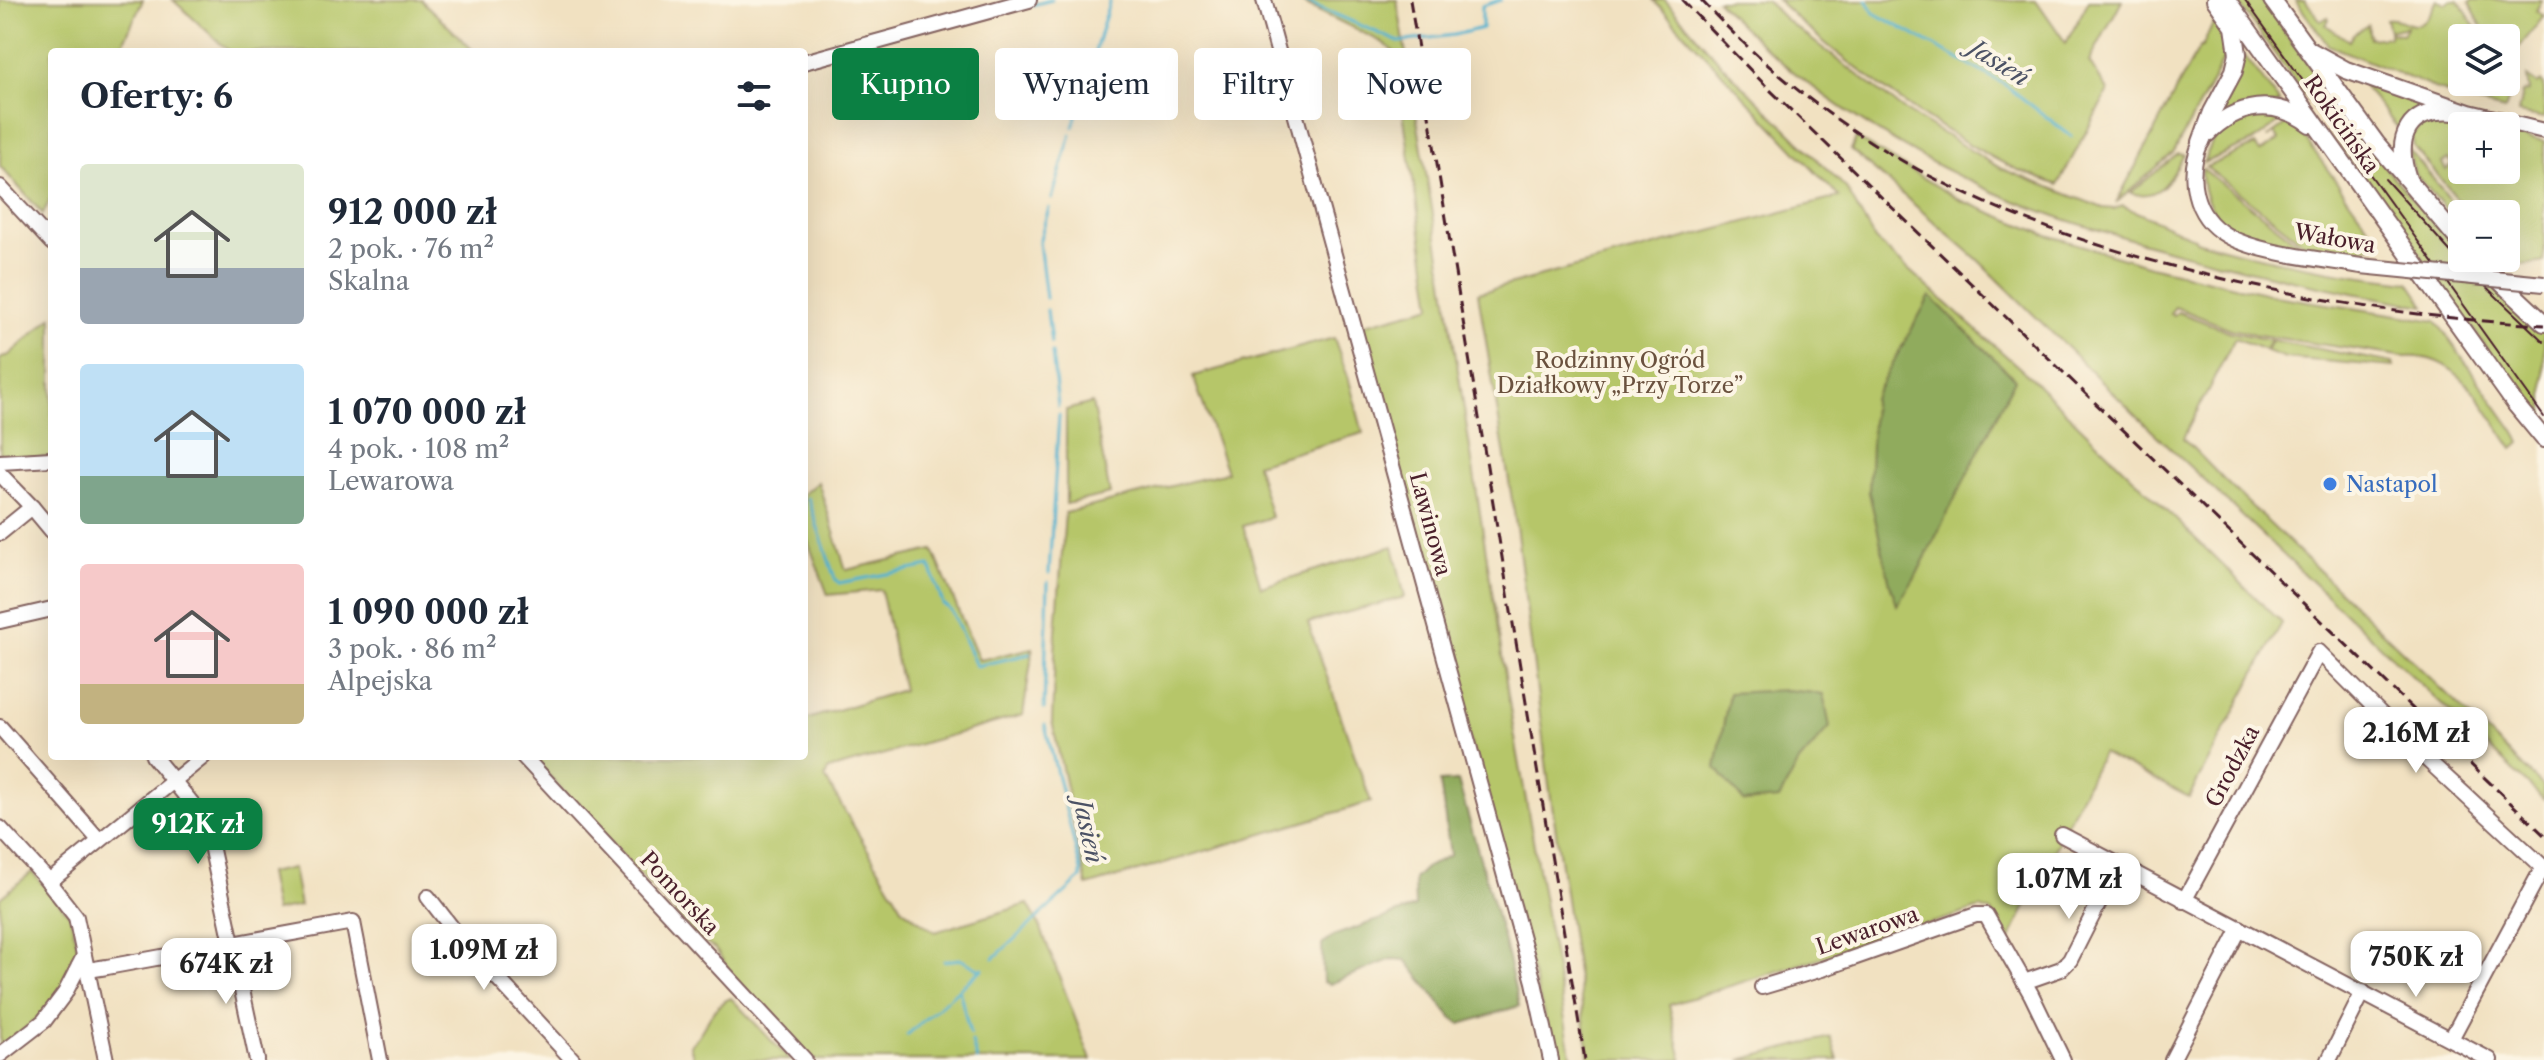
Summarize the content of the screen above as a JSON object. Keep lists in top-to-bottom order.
{
  "streets": {
    "main road": ["Rokicińska"],
    "street": [
      "Wałowa",
      "Lawinowa",
      "Grodzka",
      "Pomorska",
      "Lewarowa"
    ]
  },
  "water": ["Jasień"],
  "parks": ["Rodzinny Ogród Działkowy „Przy Torze”"],
  "places": ["Nastapol"],
  "page": {
    "map_buttons": ["+", "−"],
    "chip": [
      "Kupno",
      "Wynajem",
      "Filtry",
      "Nowe"
    ],
    "heading": "Oferty: 6",
    "list": [
      {
        "name": "912 000 zł",
        "note": "2 pok. · 76 m² · Skalna"
      },
      {
        "name": "1 070 000 zł",
        "note": "4 pok. · 108 m² · Lewarowa"
      },
      {
        "name": "1 090 000 zł",
        "note": "3 pok. · 86 m² · Alpejska"
      }
    ],
    "price": [
      "2.16M zł",
      "912K zł",
      "1.07M zł",
      "1.09M zł",
      "750K zł",
      "674K zł"
    ]
  }
}
